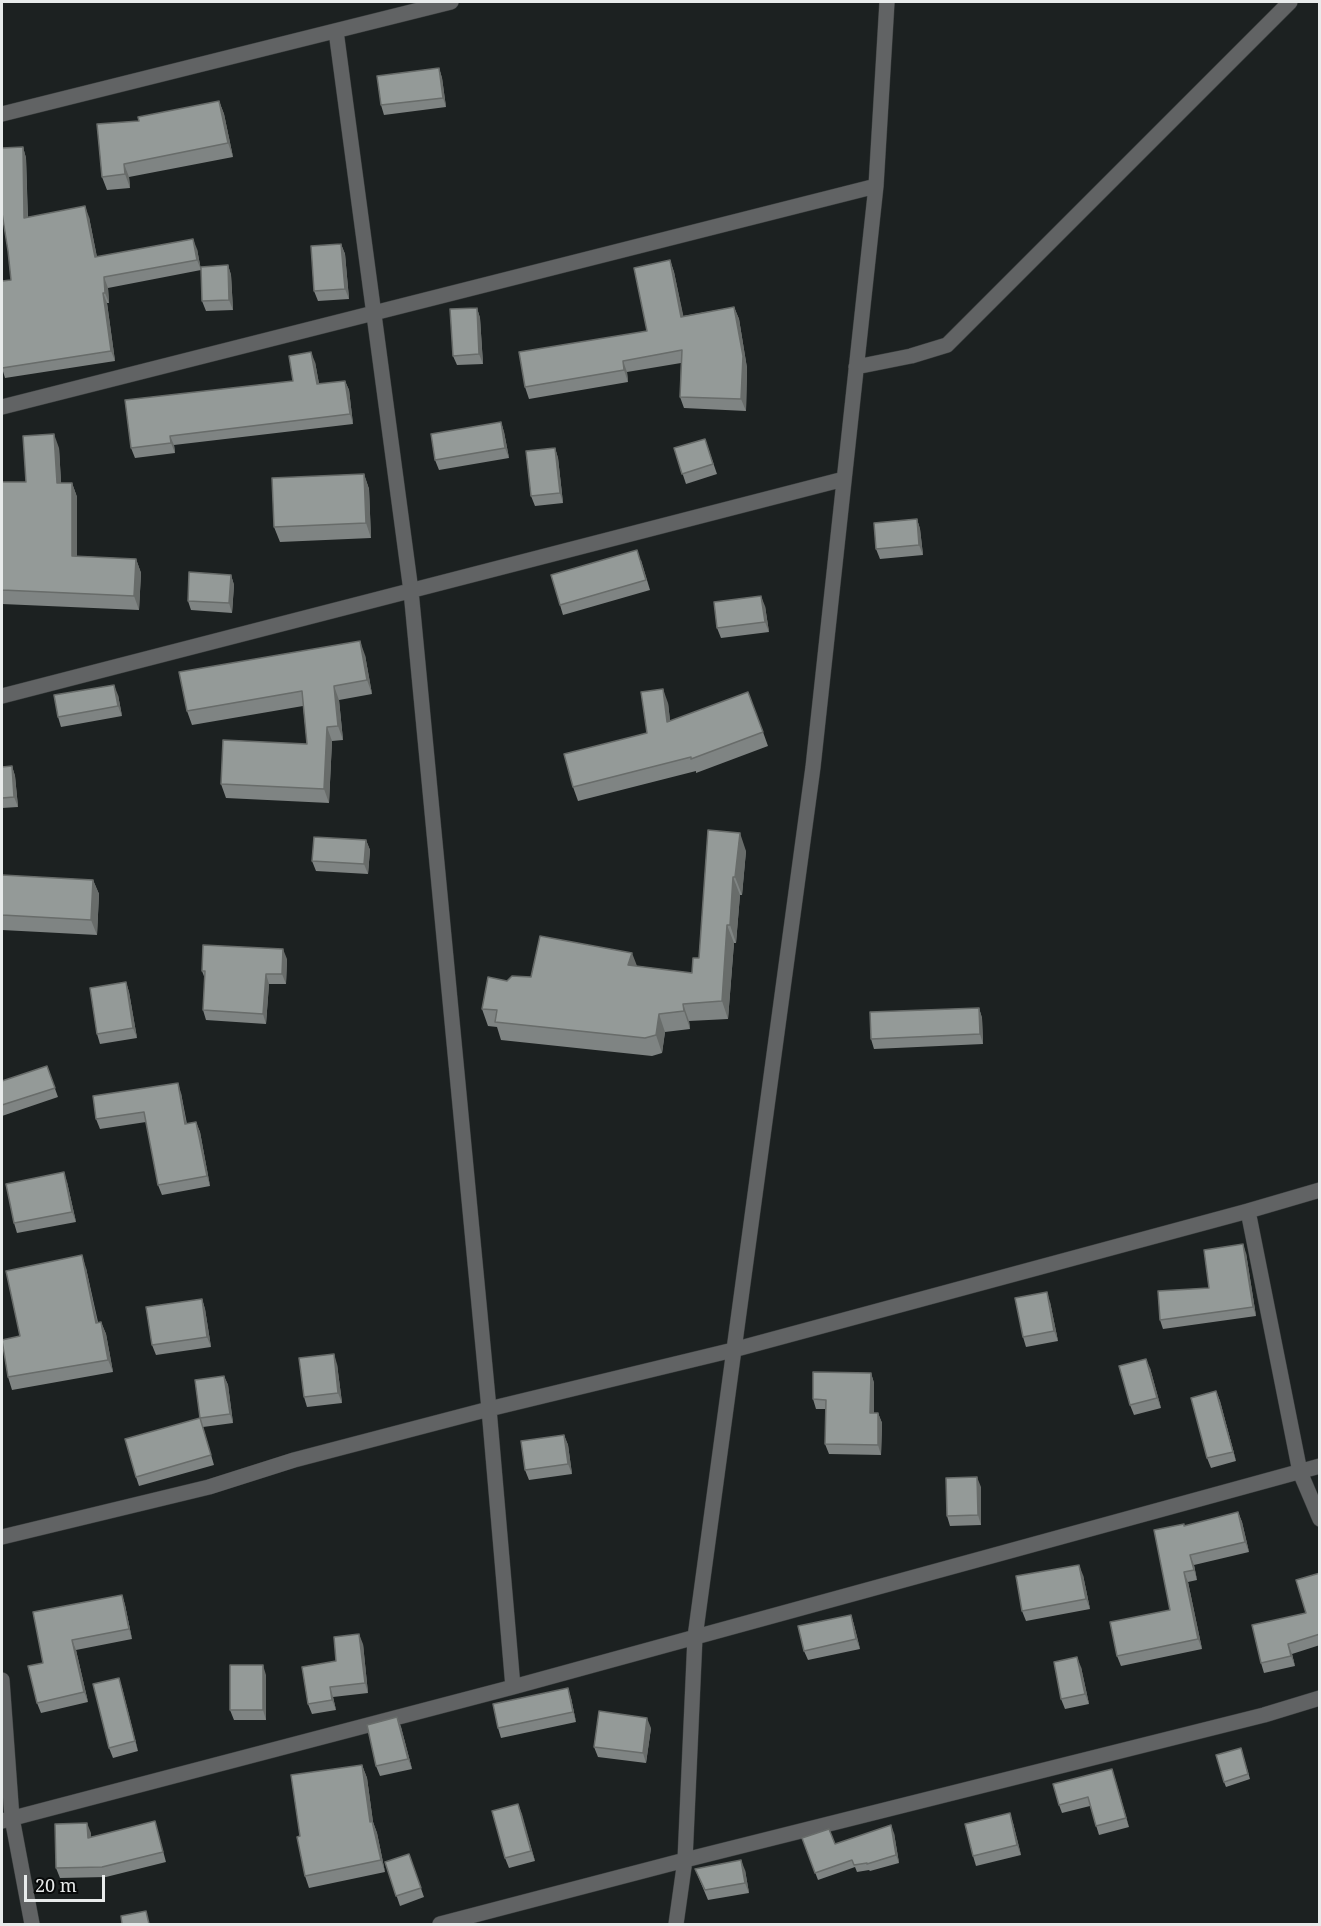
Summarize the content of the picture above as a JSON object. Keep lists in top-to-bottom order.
{
  "scale_bar": "20 m"
}
